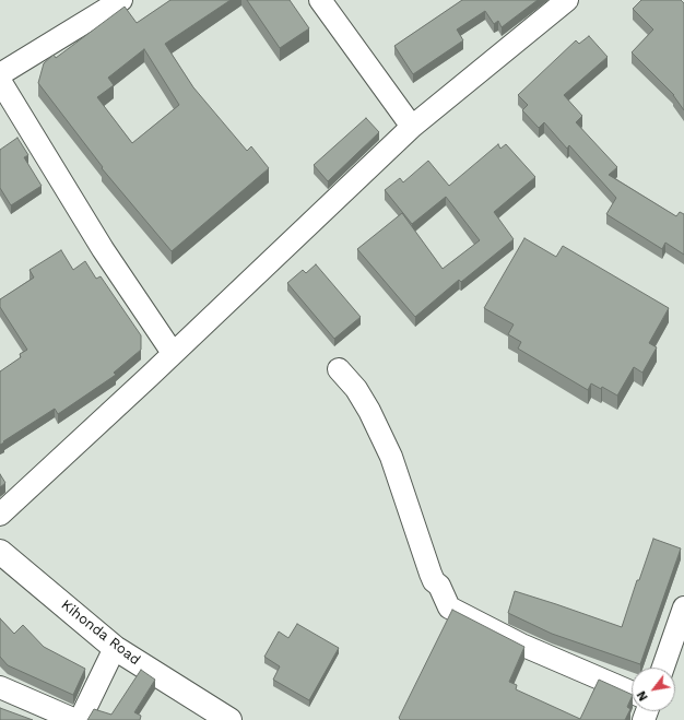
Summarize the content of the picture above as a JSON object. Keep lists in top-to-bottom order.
{
  "streets": {
    "street": ["Kihonda Road"]
  },
  "north": "bottom left"
}
